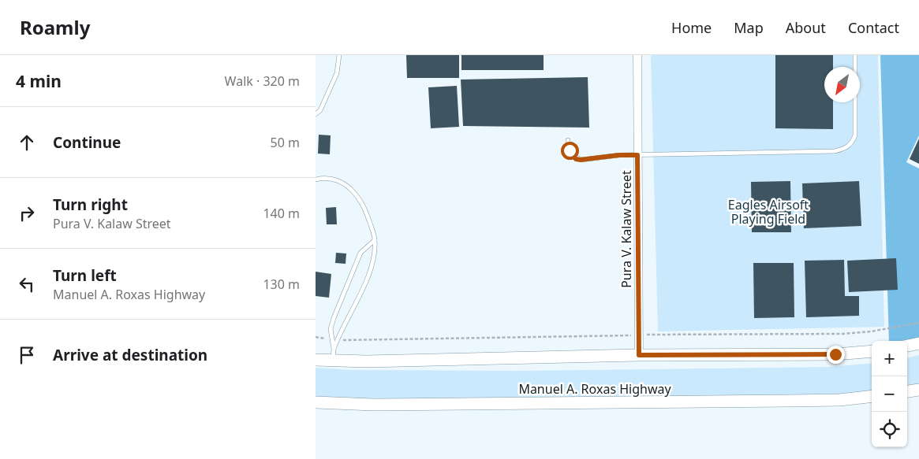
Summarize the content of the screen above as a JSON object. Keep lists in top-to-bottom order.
{
  "streets": {
    "main road": ["Manuel A. Roxas Highway"],
    "street": ["Pura V. Kalaw Street"]
  },
  "parks": ["Eagles Airsoft Playing Field"],
  "north": "bottom left",
  "page": {
    "header": "Roamly",
    "nav": [
      "Home",
      "Map",
      "About",
      "Contact"
    ],
    "heading": ["4 min", "Walk · 320 m"],
    "list": [
      ["Continue", "50 m"],
      ["Turn right", "Pura V. Kalaw Street", "140 m"],
      ["Turn left", "Manuel A. Roxas Highway", "130 m"],
      "Arrive at destination"
    ],
    "map_buttons": ["+", "−"]
  }
}
